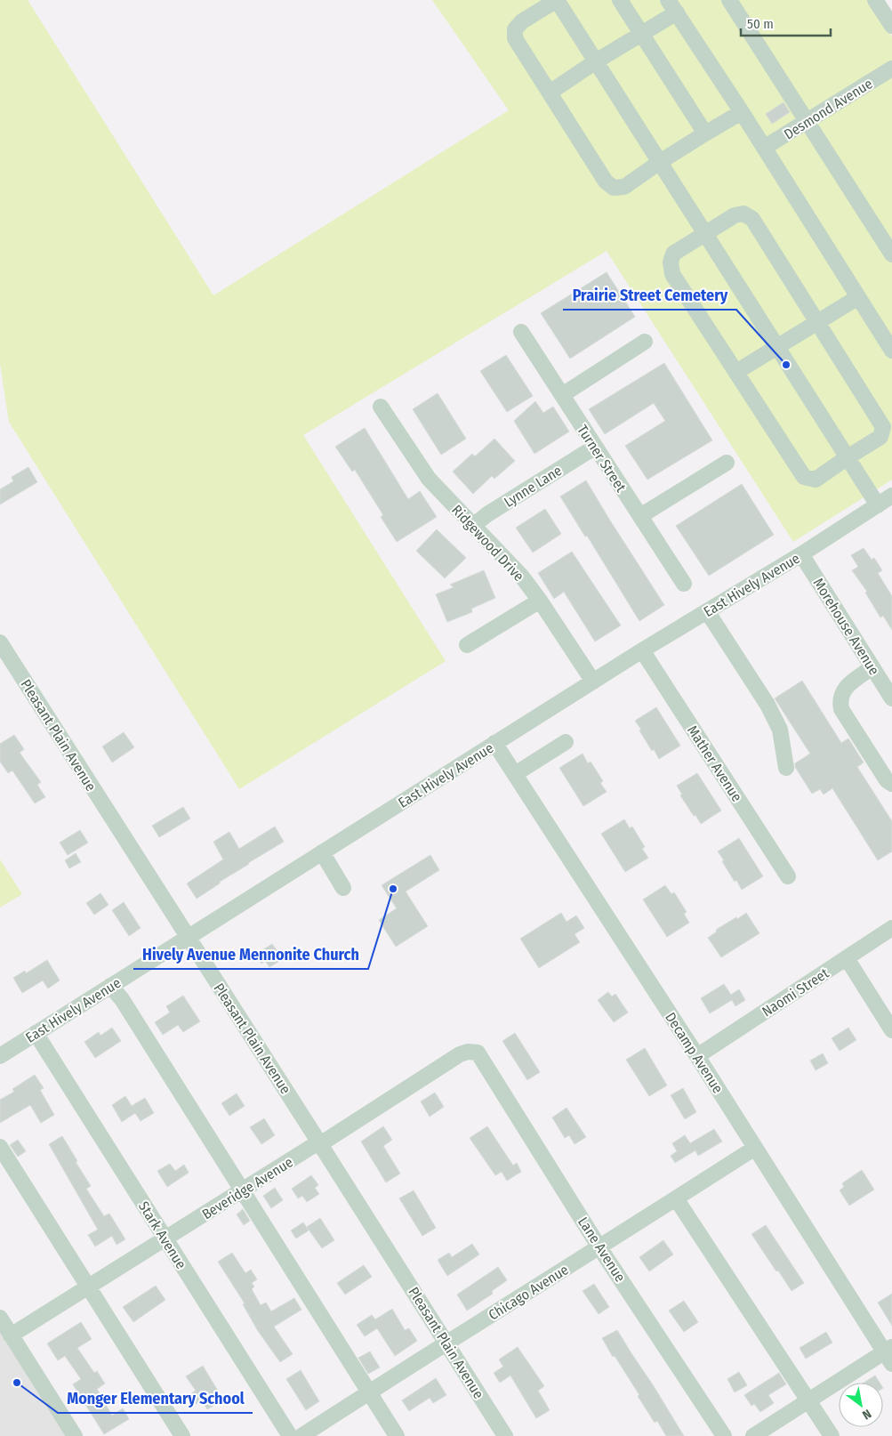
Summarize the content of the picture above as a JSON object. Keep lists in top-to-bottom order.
{
  "streets": {
    "street": [
      "Desmond Avenue",
      "Turner Street",
      "Lynne Lane",
      "Ridgewood Drive",
      "East Hively Avenue",
      "Morehouse Avenue",
      "Pleasant Plain Avenue",
      "Mather Avenue",
      "Naomi Street",
      "Decamp Avenue",
      "Beveridge Avenue",
      "Stark Avenue",
      "Lane Avenue",
      "Chicago Avenue"
    ]
  },
  "crossings": [
    ["Turner Street", "Lynne Lane"],
    ["Lynne Lane", "Ridgewood Drive"],
    ["Ridgewood Drive", "East Hively Avenue"],
    ["East Hively Avenue", "Morehouse Avenue"],
    ["East Hively Avenue", "Pleasant Plain Avenue"],
    ["East Hively Avenue", "Mather Avenue"],
    ["East Hively Avenue", "Decamp Avenue"],
    ["East Hively Avenue", "Stark Avenue"],
    ["Pleasant Plain Avenue", "Beveridge Avenue"],
    ["Pleasant Plain Avenue", "Chicago Avenue"],
    ["Naomi Street", "Decamp Avenue"],
    ["Decamp Avenue", "Chicago Avenue"],
    ["Beveridge Avenue", "Stark Avenue"],
    ["Beveridge Avenue", "Lane Avenue"],
    ["Lane Avenue", "Chicago Avenue"]
  ],
  "places": ["Prairie Street Cemetery", "Hively Avenue Mennonite Church", "Monger Elementary School"],
  "scale_bar": "50 m",
  "north": "bottom right"
}
